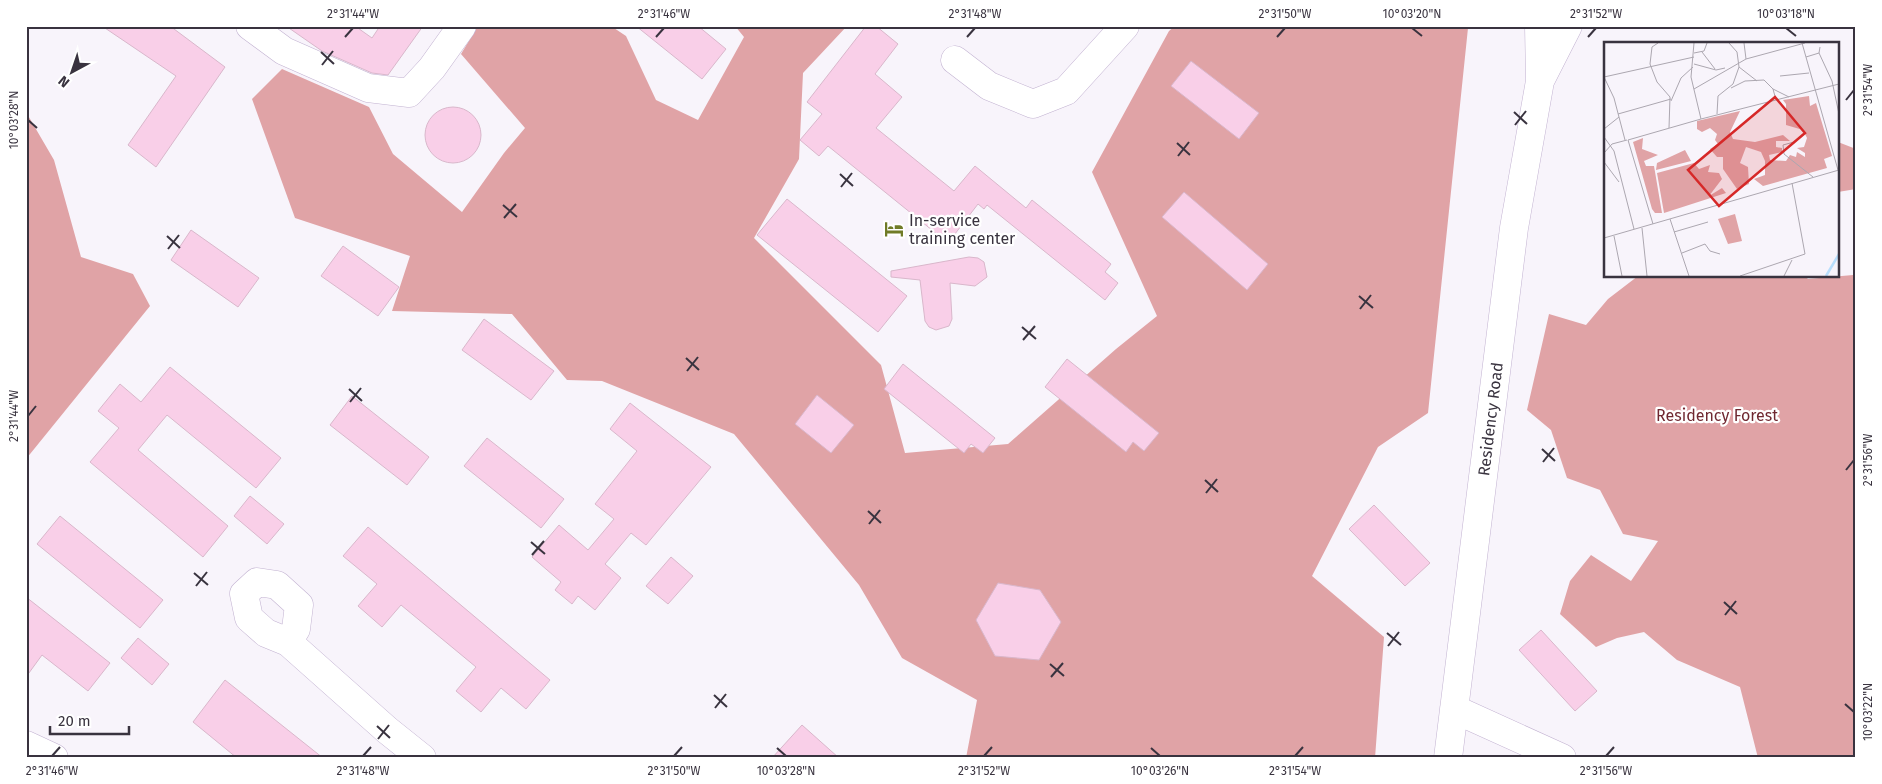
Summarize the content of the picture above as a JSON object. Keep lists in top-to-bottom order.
{
  "streets": {
    "street": ["Residency Road"]
  },
  "parks": ["Residency Forest"],
  "places": {
    "hotel": ["In-service training center"]
  },
  "scale_bar": "20 m",
  "north": "bottom left",
  "coordinates": [
    "2°31'44\"W",
    "2°31'46\"W",
    "2°31'48\"W",
    "2°31'50\"W",
    "10°03'20\"N",
    "2°31'52\"W",
    "10°03'18\"N",
    "2°31'54\"W",
    "10°03'28\"N",
    "2°31'56\"W",
    "10°03'22\"N",
    "10°03'26\"N"
  ]
}
